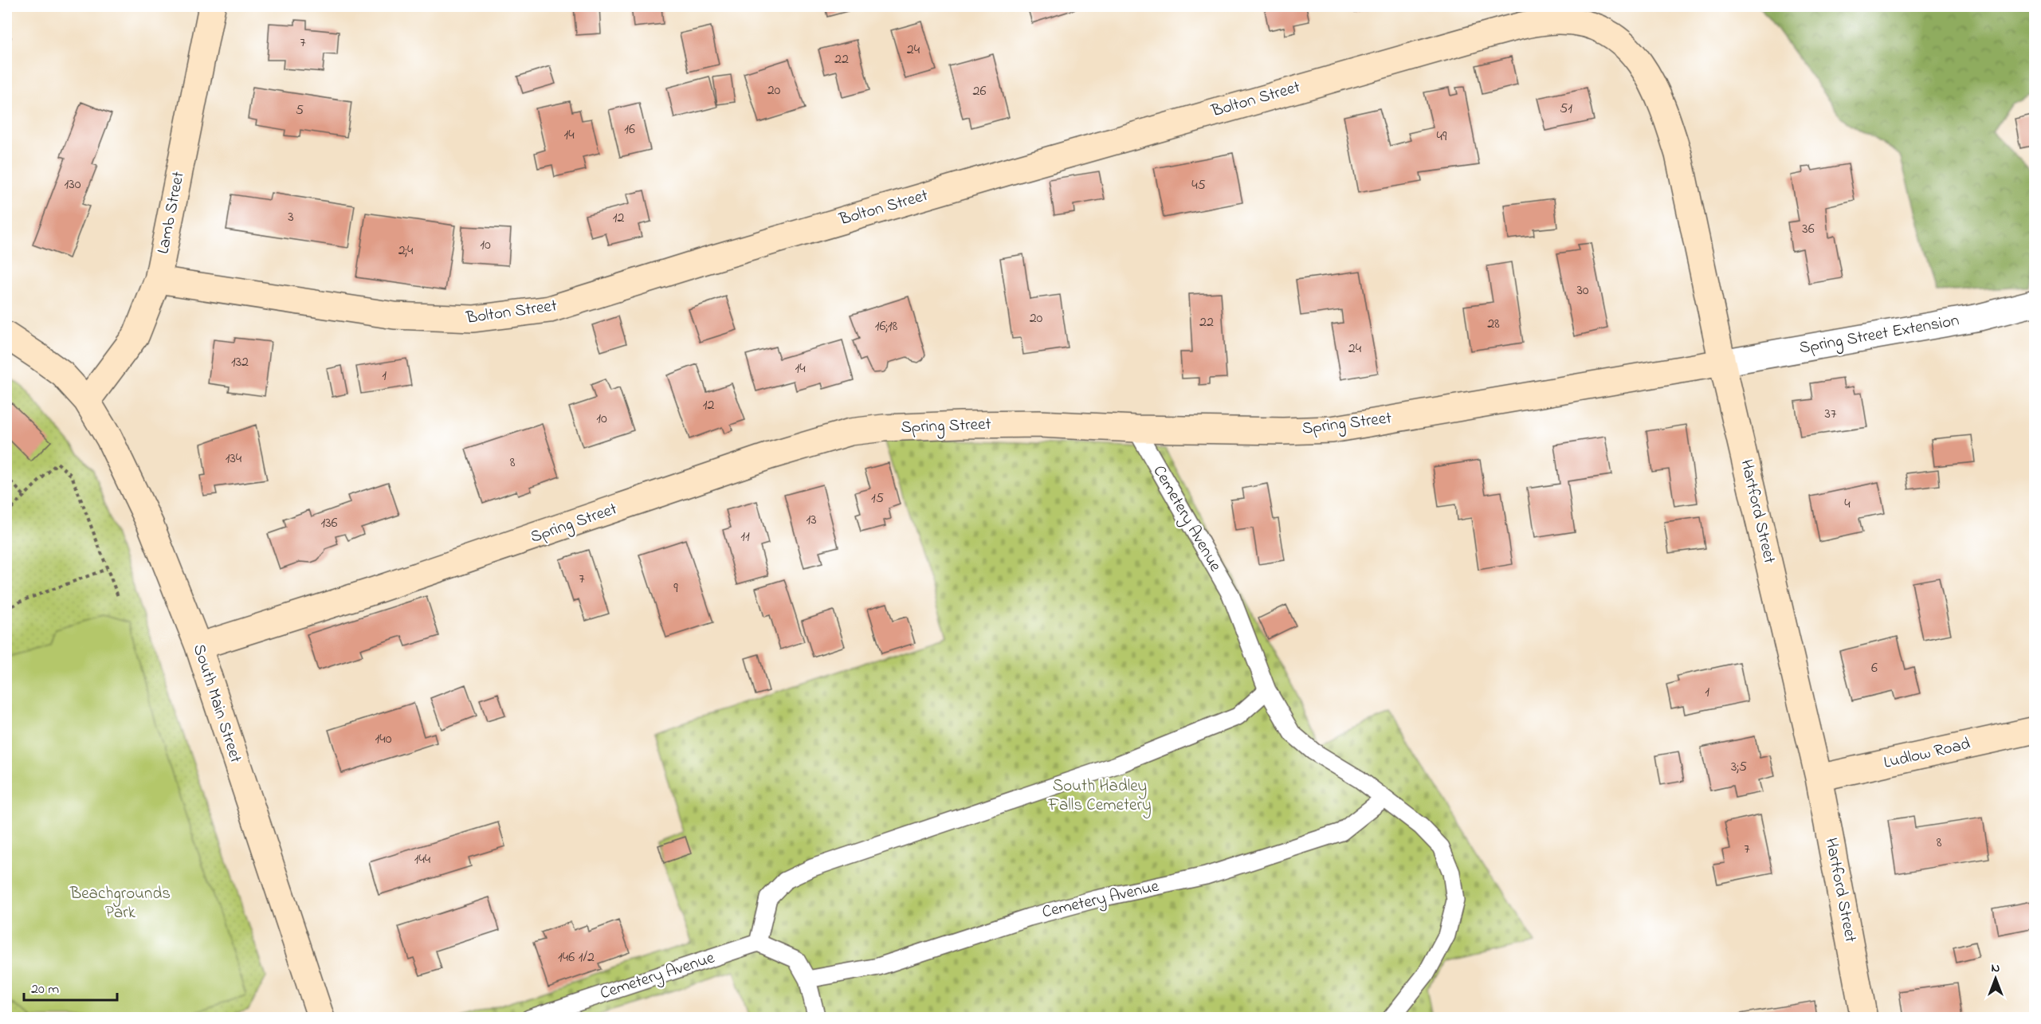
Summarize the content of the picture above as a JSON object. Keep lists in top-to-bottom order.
{
  "streets": {
    "street": [
      "Bolton Street",
      "Lamb Street",
      "Spring Street Extension",
      "Spring Street",
      "Hartford Street",
      "South Main Street",
      "Ludlow Road"
    ],
    "lane": ["Cemetery Avenue"]
  },
  "crossings": [
    ["Bolton Street", "Lamb Street"],
    ["Bolton Street", "Hartford Street"],
    ["Lamb Street", "South Main Street"],
    ["Spring Street Extension", "Spring Street"],
    ["Spring Street Extension", "Hartford Street"],
    ["Spring Street", "Hartford Street"],
    ["Spring Street", "Cemetery Avenue"],
    ["Spring Street", "South Main Street"],
    ["Hartford Street", "Ludlow Road"]
  ],
  "parks": ["South Hadley Falls Cemetery", "Beachgrounds Park"],
  "house_numbers": [
    "7",
    "24",
    "22",
    "20",
    "26",
    "51",
    "5",
    "16",
    "14",
    "49",
    "130",
    "45",
    "3",
    "12",
    "36",
    "10",
    "2;4",
    "30",
    "20",
    "22",
    "28",
    "16;18",
    "24",
    "132",
    "14",
    "1",
    "12",
    "37",
    "10",
    "134",
    "8",
    "15",
    "4",
    "13",
    "136",
    "11",
    "7",
    "9",
    "6",
    "1",
    "140",
    "3;5",
    "8",
    "7",
    "144",
    "146 1/2"
  ],
  "scale_bar": "20 m",
  "north": "top"
}
